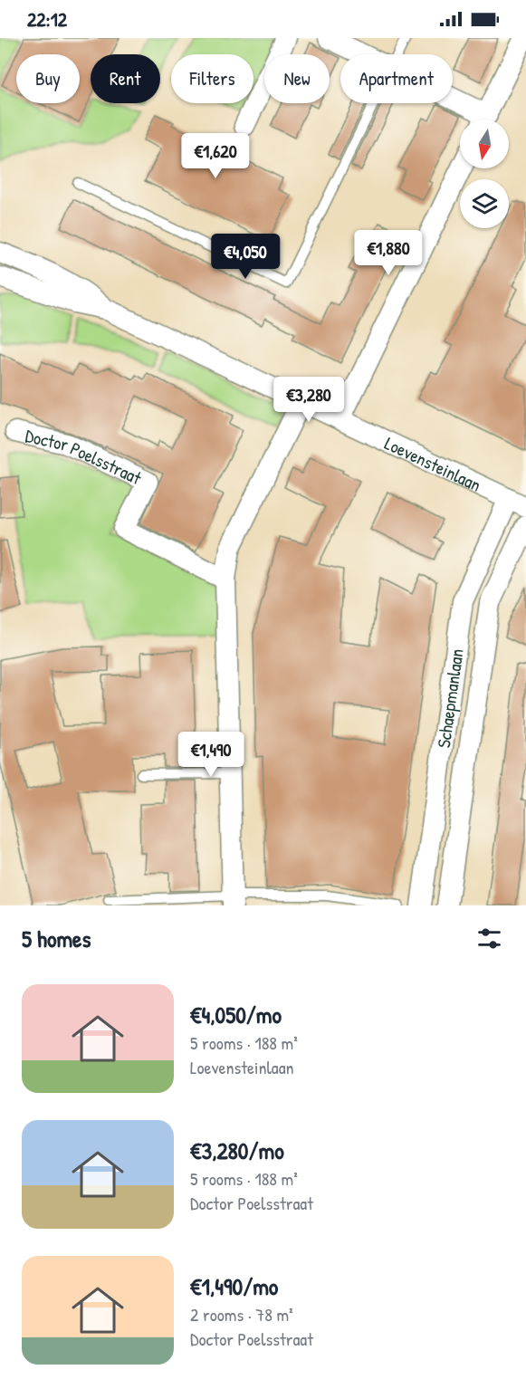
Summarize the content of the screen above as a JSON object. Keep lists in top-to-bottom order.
{
  "streets": {
    "street": ["Doctor Poelsstraat", "Loevensteinlaan", "Schaepmanlaan"]
  },
  "crossings": [
    ["Loevensteinlaan", "Schaepmanlaan"]
  ],
  "north": "bottom",
  "page": {
    "status": "22:12",
    "chip": [
      "Buy",
      "Rent",
      "Filters",
      "New",
      "Apartment"
    ],
    "price": [
      "€1,620",
      "€1,880",
      "€4,050",
      "€3,280",
      "€1,490"
    ],
    "heading": "5 homes",
    "list": [
      {
        "name": "€4,050/mo",
        "note": "5 rooms · 188 m² · Loevensteinlaan"
      },
      {
        "name": "€3,280/mo",
        "note": "5 rooms · 188 m² · Doctor Poelsstraat"
      },
      {
        "name": "€1,490/mo",
        "note": "2 rooms · 78 m² · Doctor Poelsstraat"
      }
    ]
  }
}
